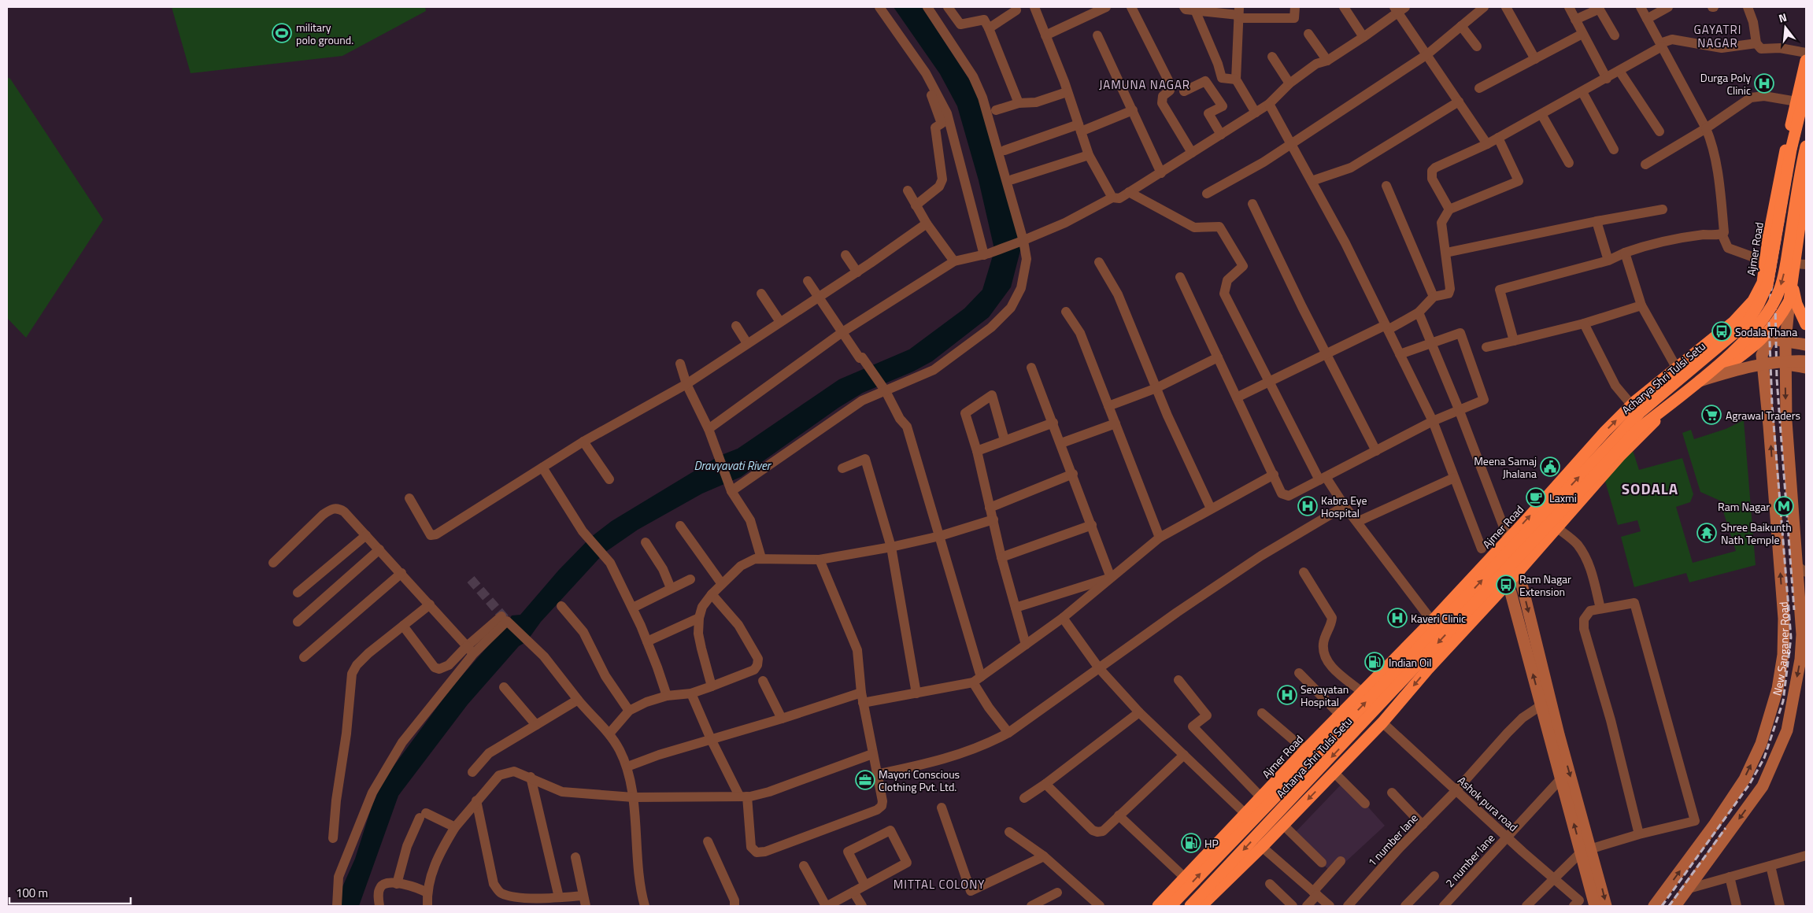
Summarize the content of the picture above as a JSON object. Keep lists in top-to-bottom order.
{
  "streets": {
    "highway": ["Ajmer Road", "Acharya Shri Tulsi Setu"],
    "main road": ["New Sanganer Road"],
    "street": ["Ashok pura road", "1 number lane", "2 number lane"]
  },
  "crossings": [
    ["Ashok pura road", "1 number lane"],
    ["Ashok pura road", "2 number lane"]
  ],
  "districts": [
    "GAYATRI NAGAR",
    "JAMUNA NAGAR",
    "SODALA",
    "MITTAL COLONY"
  ],
  "water": ["Dravyavati River"],
  "places": {
    "sports": ["military polo ground."],
    "hospital": [
      "Durga Poly Clinic",
      "Kabra Eye Hospital",
      "Kaveri Clinic",
      "Sevayatan Hospital"
    ],
    "bus stop": ["Sodala Thana", "Ram Nagar Extension"],
    "supermarket": ["Agrawal Traders"],
    "public building": ["Meena Samaj Jhalana"],
    "cafe": ["Laxmi"],
    "metro station": ["Ram Nagar"],
    "temple": ["Shree Baikunth Nath Temple"],
    "fuel station": ["Indian Oil", "HP"],
    "office": ["Mayori Conscious Clothing Pvt. Ltd."]
  },
  "scale_bar": "100 m",
  "north": "top"
}
